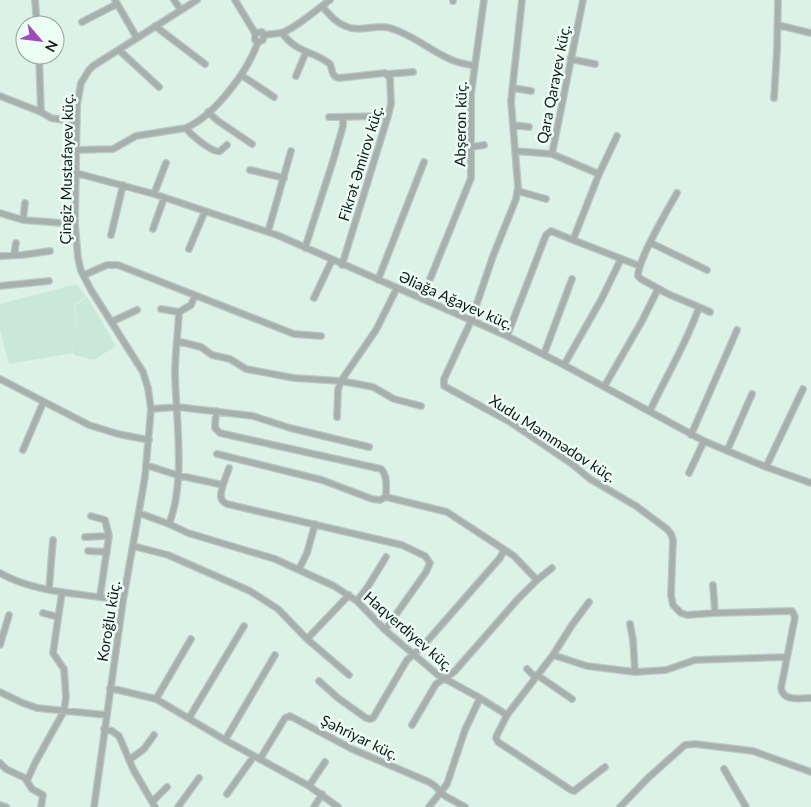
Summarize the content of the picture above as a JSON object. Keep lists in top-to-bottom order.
{
  "streets": {
    "street": [
      "Qara Qarayev küç.",
      "Abşeron küç.",
      "Fikrət Əmirov küç.",
      "Çingiz Mustafayev küç.",
      "Əliağa Ağayev küç.",
      "Xudu Məmmədov küç.",
      "Koroğlu küç.",
      "Haqverdiyev küç.",
      "Şəhriyar küç."
    ]
  },
  "crossings": [
    ["Abşeron küç.", "Əliağa Ağayev küç."],
    ["Fikrət Əmirov küç.", "Əliağa Ağayev küç."],
    ["Çingiz Mustafayev küç.", "Əliağa Ağayev küç."],
    ["Çingiz Mustafayev küç.", "Koroğlu küç."],
    ["Əliağa Ağayev küç.", "Xudu Məmmədov küç."],
    ["Koroğlu küç.", "Haqverdiyev küç."]
  ],
  "north": "bottom right"
}
